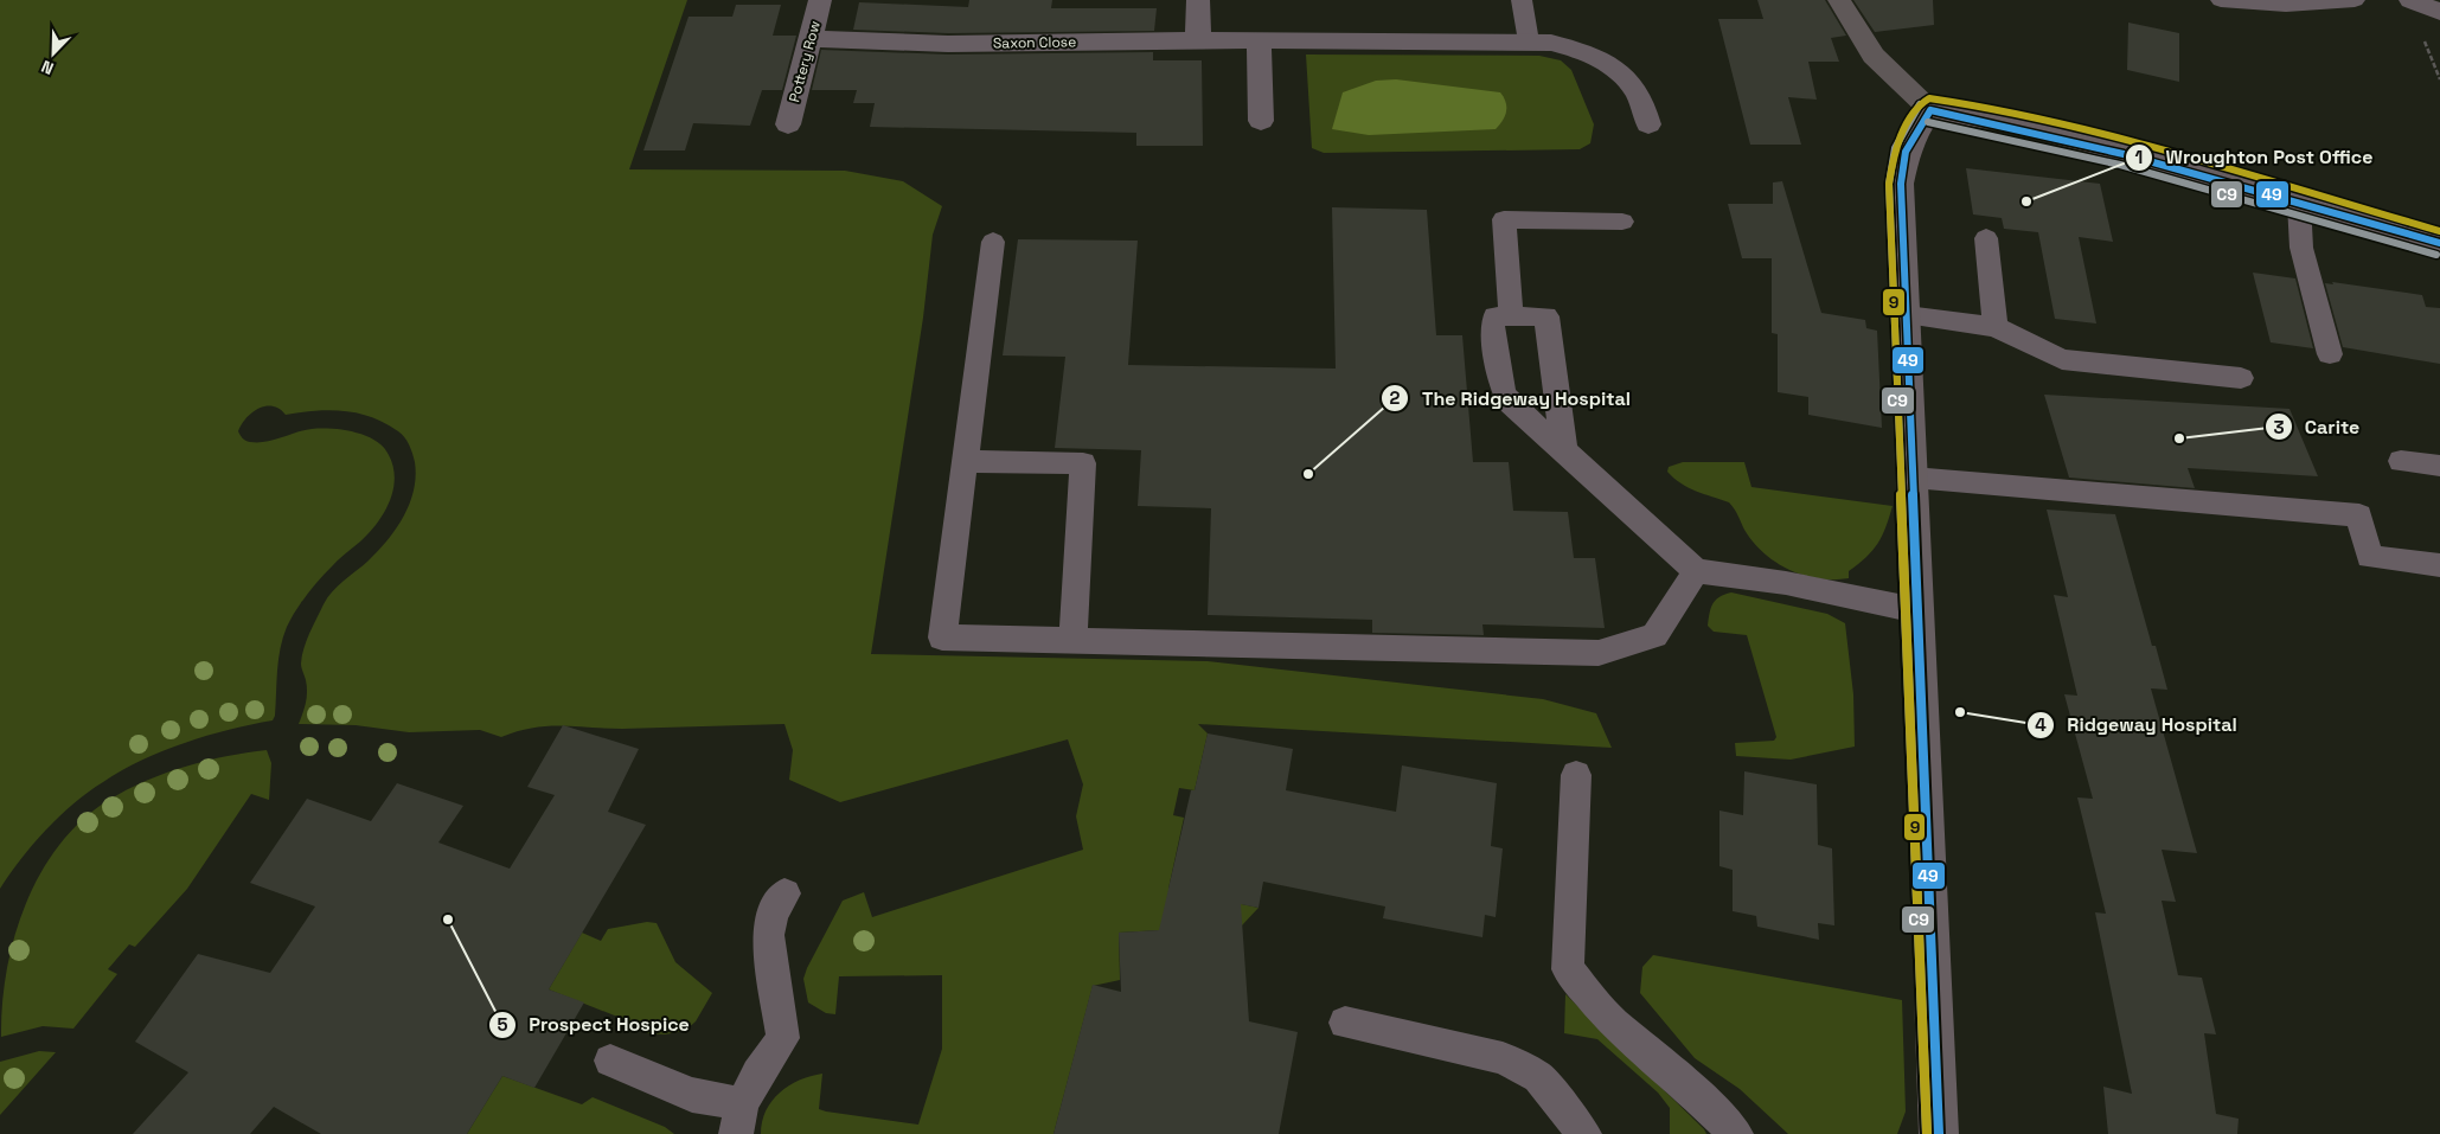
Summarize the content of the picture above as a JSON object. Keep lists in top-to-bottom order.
{
  "streets": {
    "street": ["Saxon Close", "Pottery Row"]
  },
  "crossings": [
    ["Saxon Close", "Pottery Row"]
  ],
  "places": [
    "Wroughton Post Office",
    "Carite",
    "The Ridgeway Hospital",
    "Ridgeway Hospital",
    "Prospect Hospice"
  ],
  "lines": ["transit line 9", "transit line C9", "transit line 49"],
  "north": "bottom left"
}
